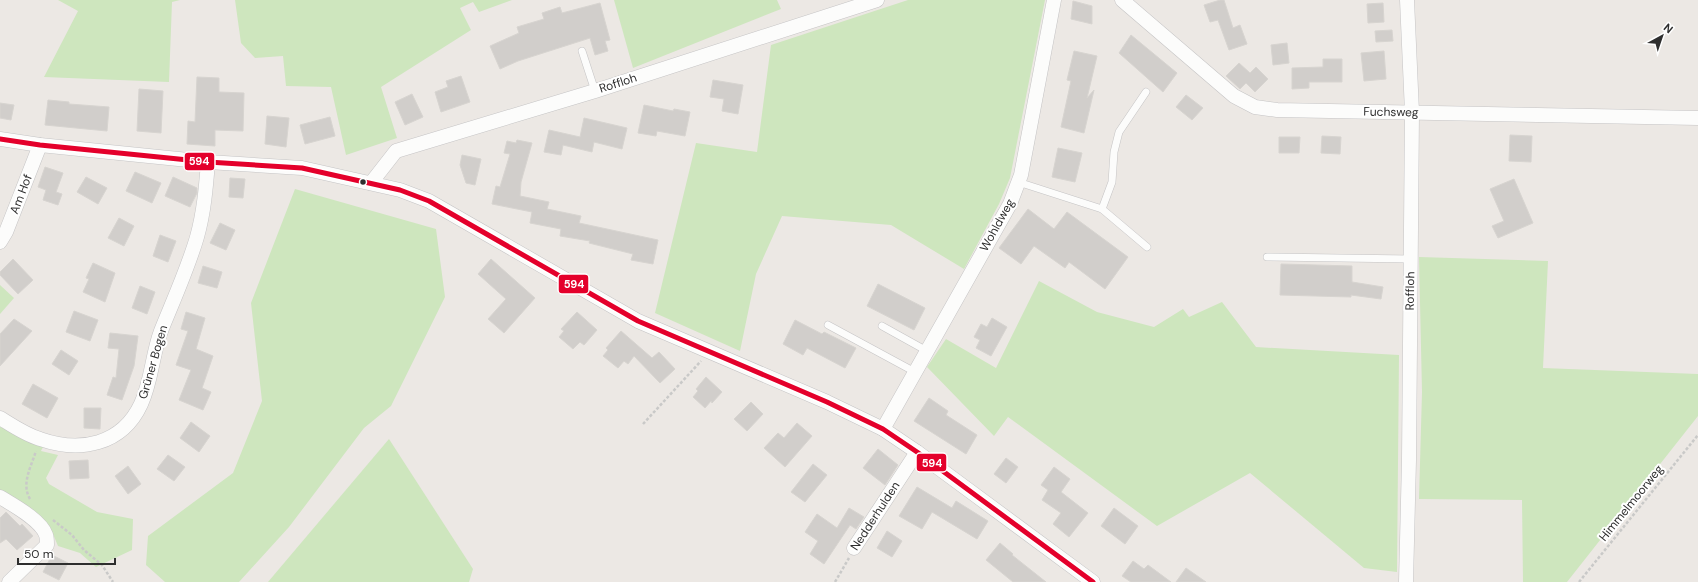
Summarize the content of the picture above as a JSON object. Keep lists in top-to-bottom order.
{
  "streets": {
    "street": [
      "Roffloh",
      "Fuchsweg",
      "Am Hof",
      "Wohldweg",
      "Grüner Bogen",
      "Nedderhulden"
    ],
    "path": ["Himmelmoorweg"]
  },
  "crossings": [
    ["Roffloh", "Fuchsweg"]
  ],
  "lines": ["transit line 594"],
  "scale_bar": "50 m",
  "north": "top right"
}
